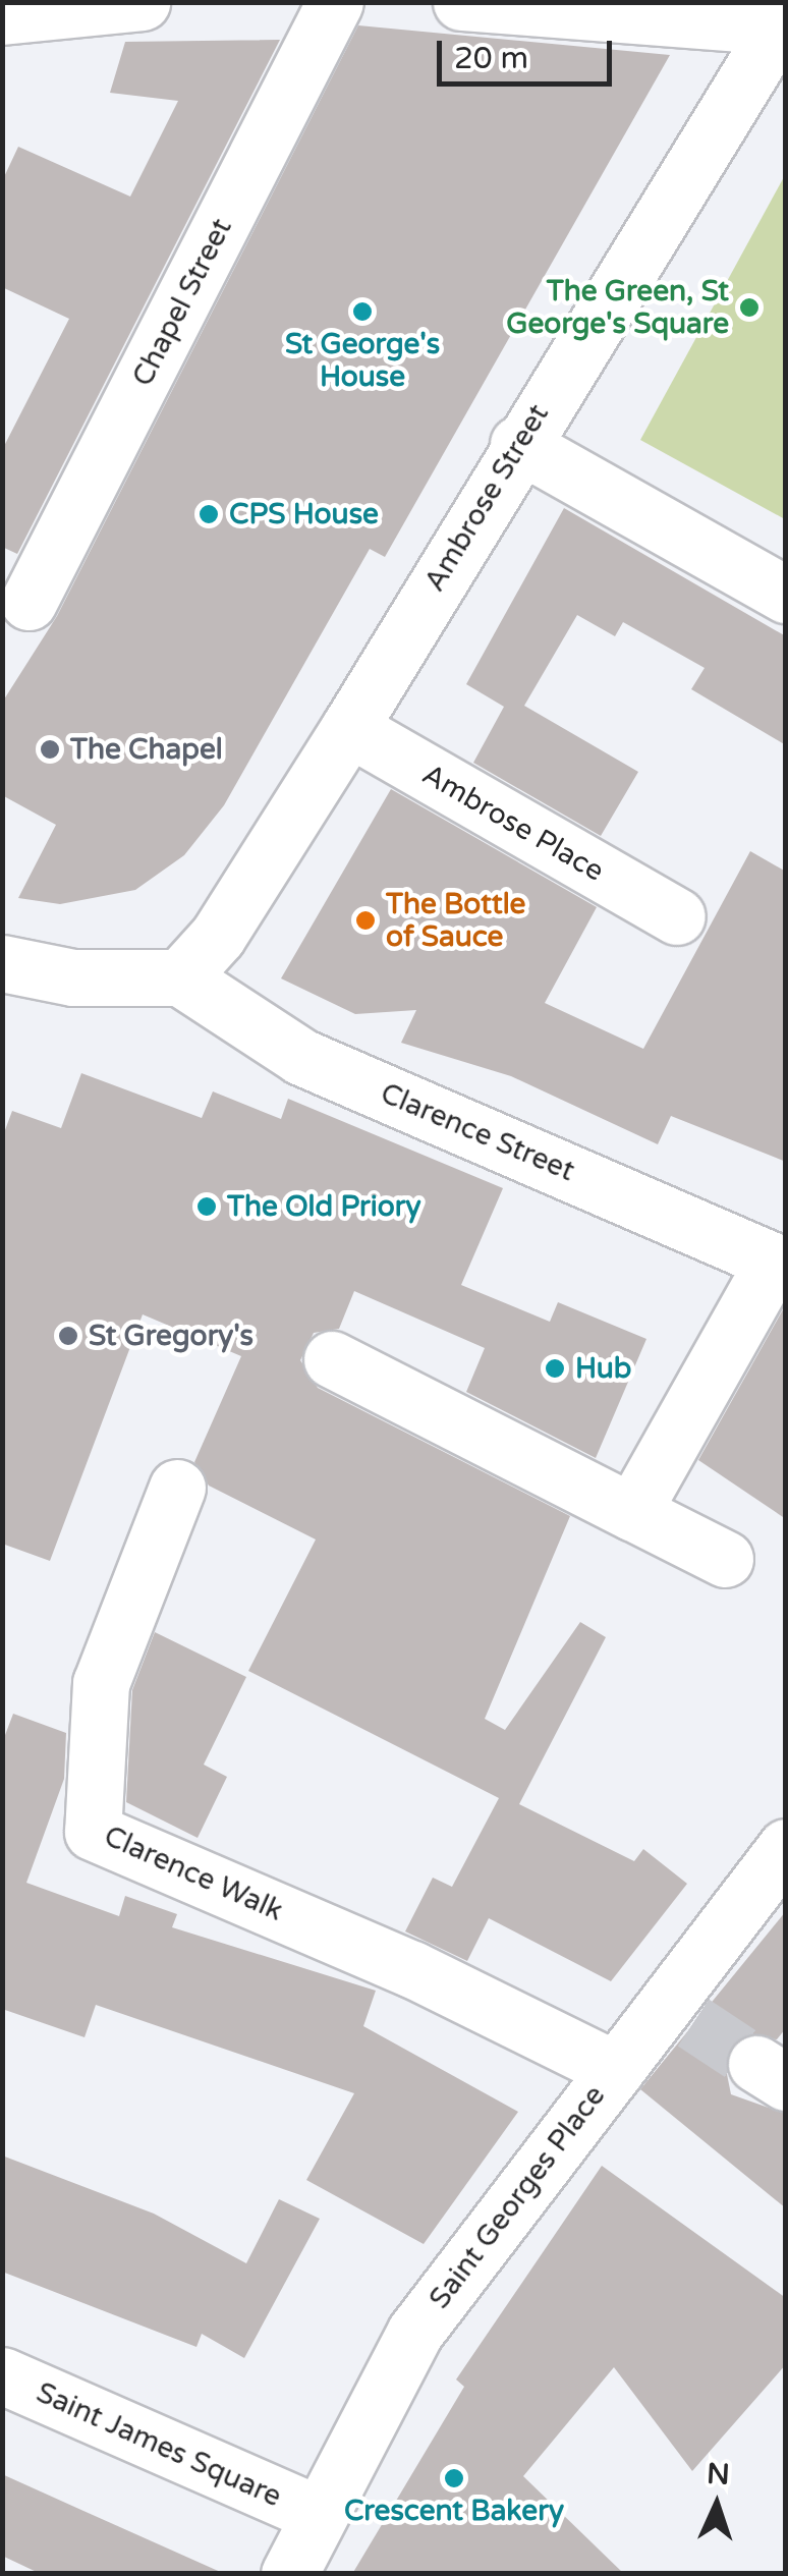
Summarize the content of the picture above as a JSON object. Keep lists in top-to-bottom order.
{
  "streets": {
    "street": [
      "Chapel Street",
      "Ambrose Street",
      "Ambrose Place",
      "Clarence Street",
      "Clarence Walk",
      "Saint Georges Place",
      "Saint James Square"
    ]
  },
  "crossings": [
    ["Ambrose Street", "Ambrose Place"],
    ["Ambrose Street", "Clarence Street"],
    ["Clarence Walk", "Saint Georges Place"],
    ["Saint Georges Place", "Saint James Square"]
  ],
  "places": [
    "The Green, St George's Square",
    "St George's House",
    "CPS House",
    "The Chapel",
    "The Bottle of Sauce",
    "The Old Priory",
    "St Gregory's",
    "Hub",
    "Crescent Bakery"
  ],
  "scale_bar": "20 m",
  "north": "top"
}
